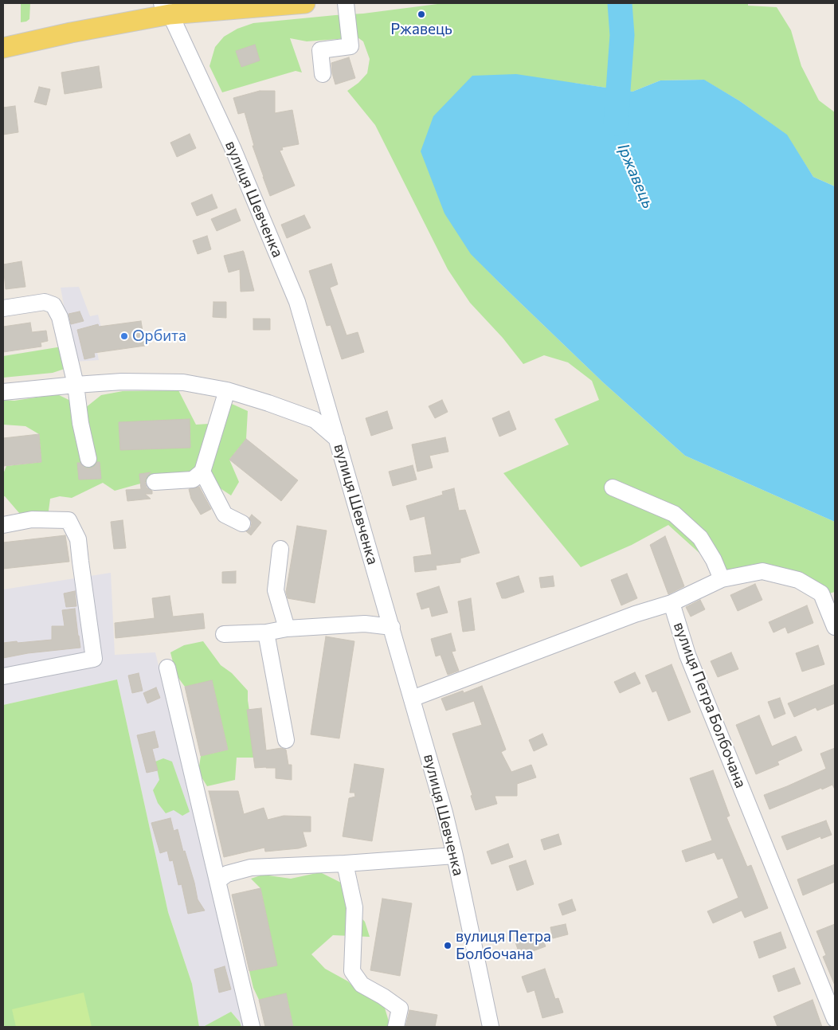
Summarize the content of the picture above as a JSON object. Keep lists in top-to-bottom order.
{
  "streets": {
    "street": ["вулиця Шевченка", "вулиця Петра Болбочана"]
  },
  "crossings": [
    ["вулиця Шевченка", "вулиця Петра Болбочана"]
  ],
  "water": ["Іржавець"],
  "places": ["Ржавець", "Орбита", "вулиця Петра Болбочана"]
}
